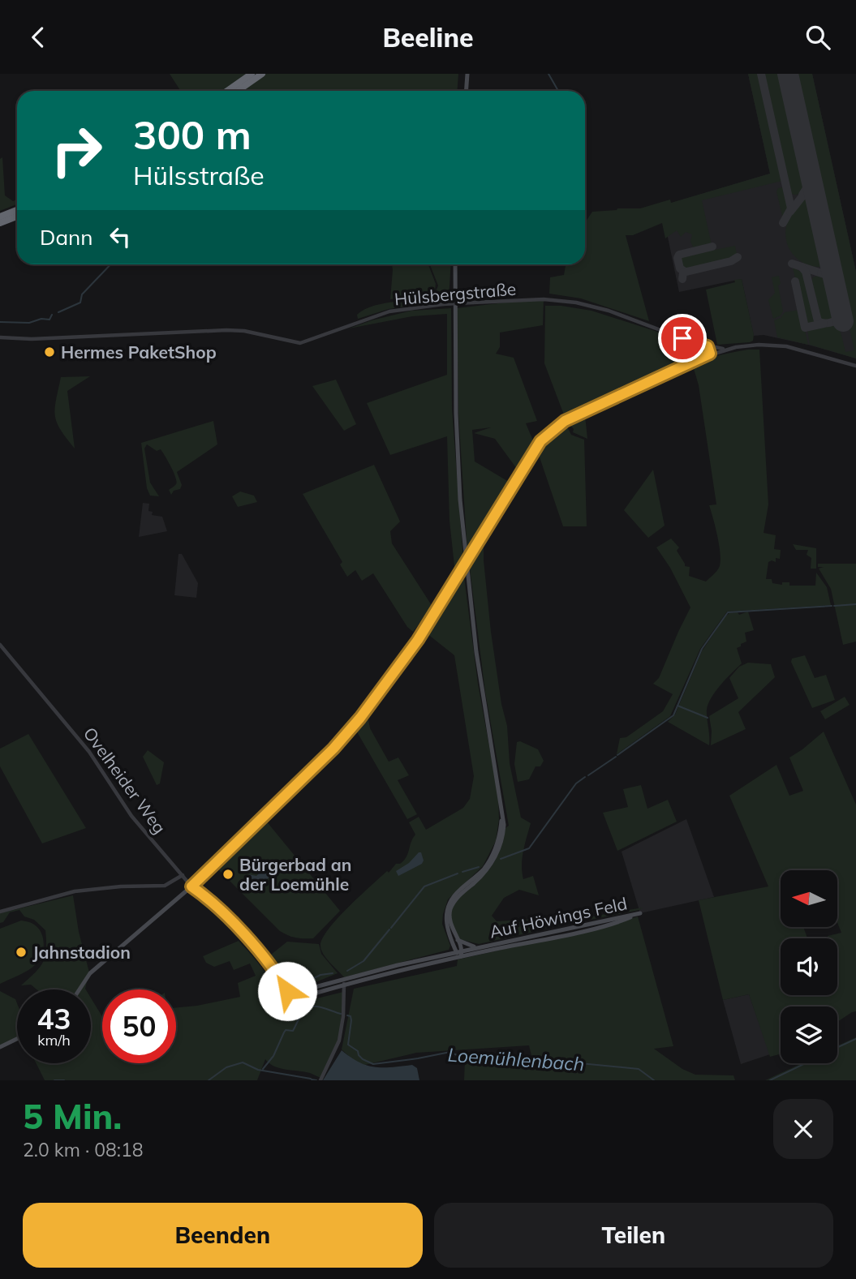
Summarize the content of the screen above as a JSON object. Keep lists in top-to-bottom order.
{
  "streets": {
    "main road": ["Ovelheider Weg", "Auf Höwings Feld"],
    "street": ["Hülsbergstraße"]
  },
  "crossings": [
    ["Ovelheider Weg", "Auf Höwings Feld"]
  ],
  "water": ["Loemühlenbach"],
  "places": ["Hermes PaketShop", "Bürgerbad an der Loemühle", "Jahnstadion"],
  "north": "left",
  "page": {
    "header": "Beeline",
    "turn": ["300 m", "Hülsstraße"],
    "then": "Dann",
    "speed": "43 km/h",
    "limit": "50",
    "heading": ["5 Min.", "2.0 km · 08:18"],
    "buttons": ["Beenden", "Teilen"]
  }
}
